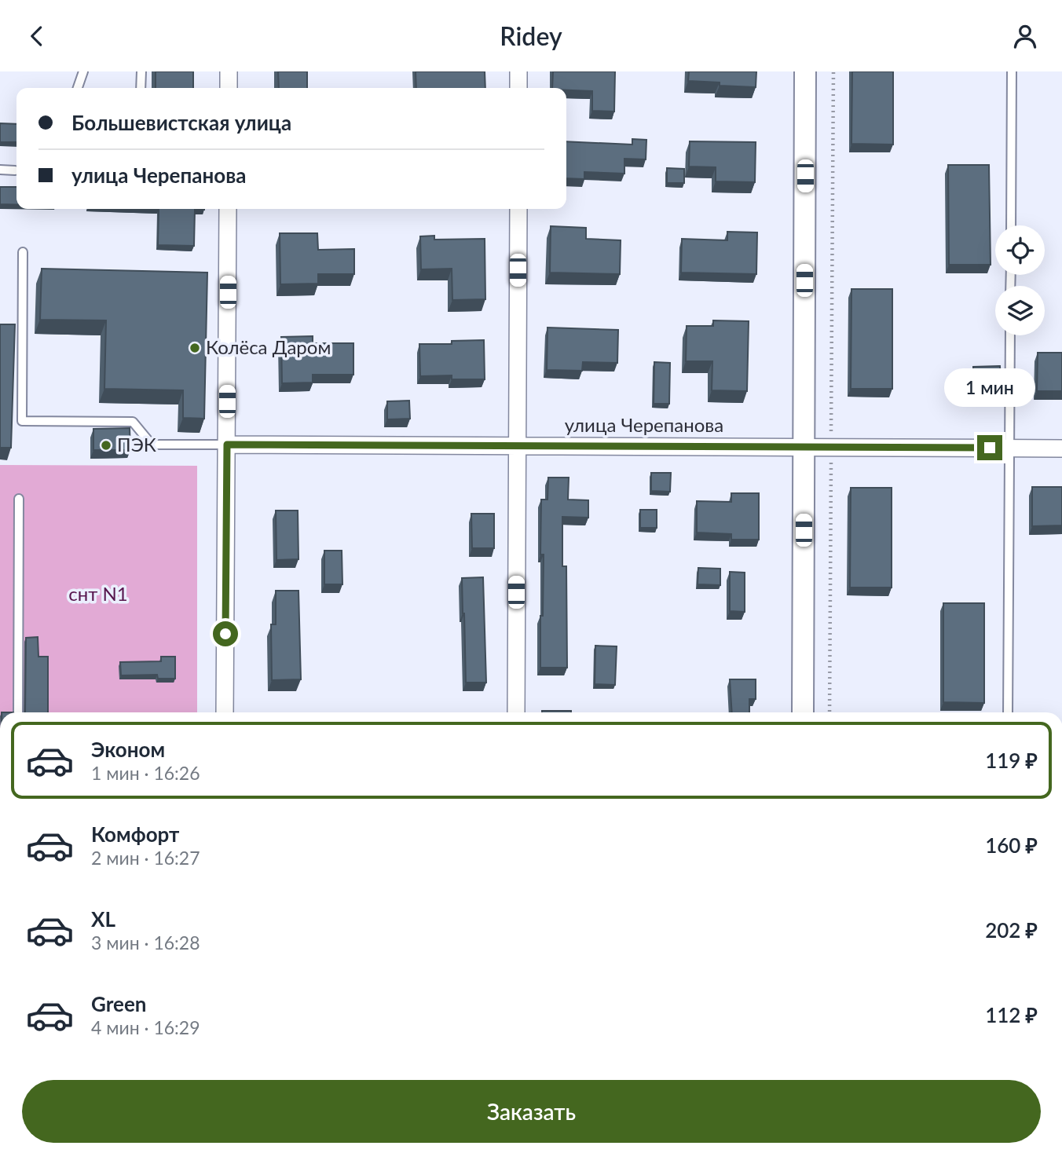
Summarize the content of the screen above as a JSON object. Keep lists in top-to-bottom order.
{
  "streets": {
    "street": ["улица Черепанова"]
  },
  "parks": ["снт N1"],
  "places": ["Колёса Даром", "ПЭК"],
  "page": {
    "header": "Ridey",
    "banner": ["Большевистская улица", "улица Черепанова"],
    "bubble": "1 мин",
    "list": [
      {
        "name": "Эконом",
        "note": "1 мин · 16:26",
        "value": "119 ₽"
      },
      {
        "name": "Комфорт",
        "note": "2 мин · 16:27",
        "value": "160 ₽"
      },
      {
        "name": "XL",
        "note": "3 мин · 16:28",
        "value": "202 ₽"
      },
      {
        "name": "Green",
        "note": "4 мин · 16:29",
        "value": "112 ₽"
      }
    ],
    "buttons": "Заказать"
  }
}
